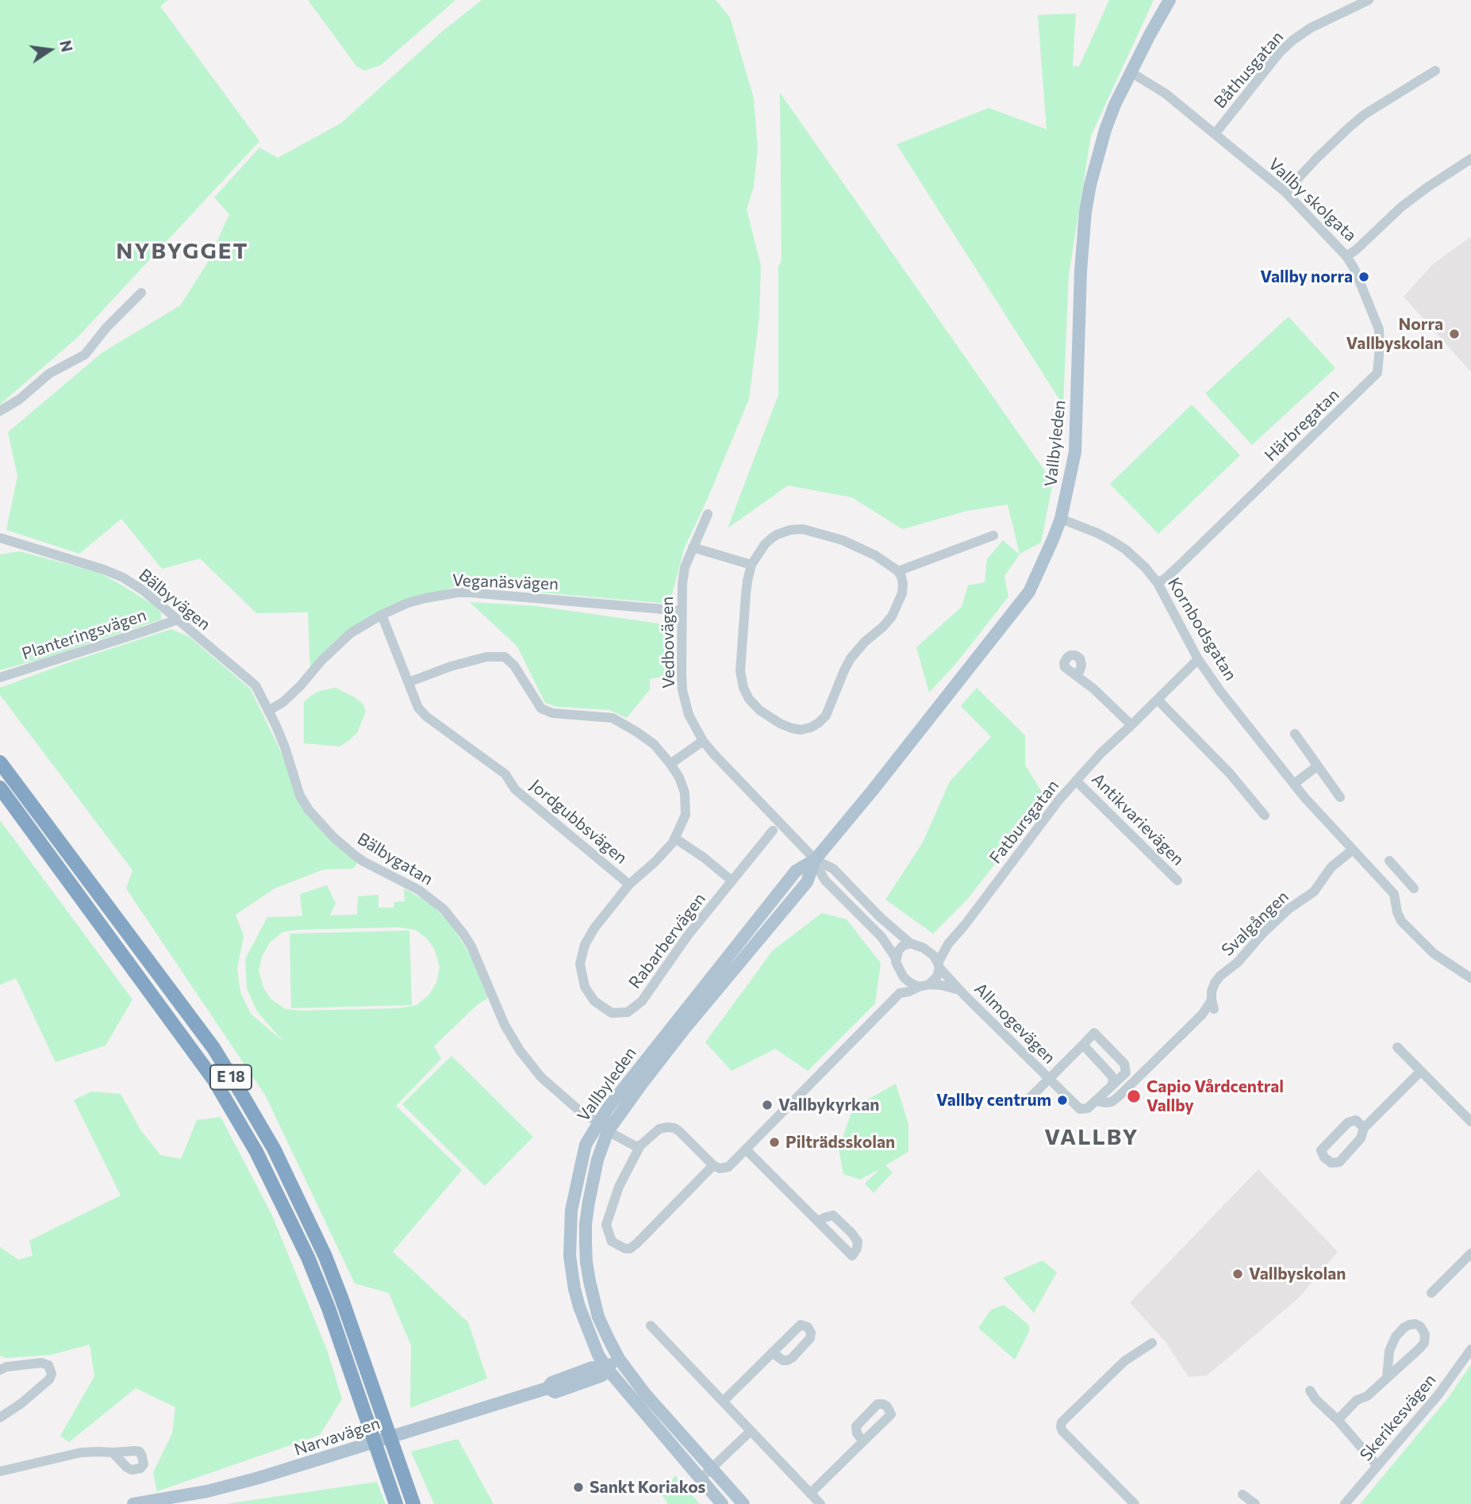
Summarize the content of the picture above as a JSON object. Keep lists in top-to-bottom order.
{
  "streets": {
    "highway": ["E 18"],
    "main road": ["Vallbyleden", "Narvavägen"],
    "street": [
      "Båthusgatan",
      "Vallby skolgata",
      "Härbregatan",
      "Veganäsvägen",
      "Bälbyvägen",
      "Kornbodsgatan",
      "Planteringsvägen",
      "Vedbovägen",
      "Antikvarievägen",
      "Jordgubbsvägen",
      "Fatbursgatan",
      "Bälbygatan",
      "Svalgången",
      "Rabarbervägen",
      "Allmogevägen",
      "Skerikesvägen"
    ]
  },
  "crossings": [
    ["Båthusgatan", "Vallby skolgata"],
    ["Vallby skolgata", "Härbregatan"],
    ["Vallby skolgata", "Vallbyleden"],
    ["Härbregatan", "Kornbodsgatan"],
    ["Vallbyleden", "Kornbodsgatan"],
    ["Vallbyleden", "Vedbovägen"],
    ["Vallbyleden", "Bälbygatan"],
    ["Vallbyleden", "Narvavägen"],
    ["Veganäsvägen", "Vedbovägen"],
    ["Veganäsvägen", "Jordgubbsvägen"],
    ["Veganäsvägen", "Bälbygatan"],
    ["Bälbyvägen", "Planteringsvägen"],
    ["Bälbyvägen", "Bälbygatan"],
    ["Kornbodsgatan", "Fatbursgatan"],
    ["Kornbodsgatan", "Svalgången"],
    ["Antikvarievägen", "Fatbursgatan"],
    ["Jordgubbsvägen", "Rabarbervägen"],
    ["Fatbursgatan", "Allmogevägen"],
    ["Svalgången", "Allmogevägen"]
  ],
  "districts": ["NYBYGGET", "VALLBY"],
  "places": [
    "Vallby norra",
    "Norra Vallbyskolan",
    "Capio Vårdcentral Vallby",
    "Vallby centrum",
    "Vallbykyrkan",
    "Pilträdsskolan",
    "Vallbyskolan",
    "Sankt Koriakos"
  ],
  "north": "right"
}
